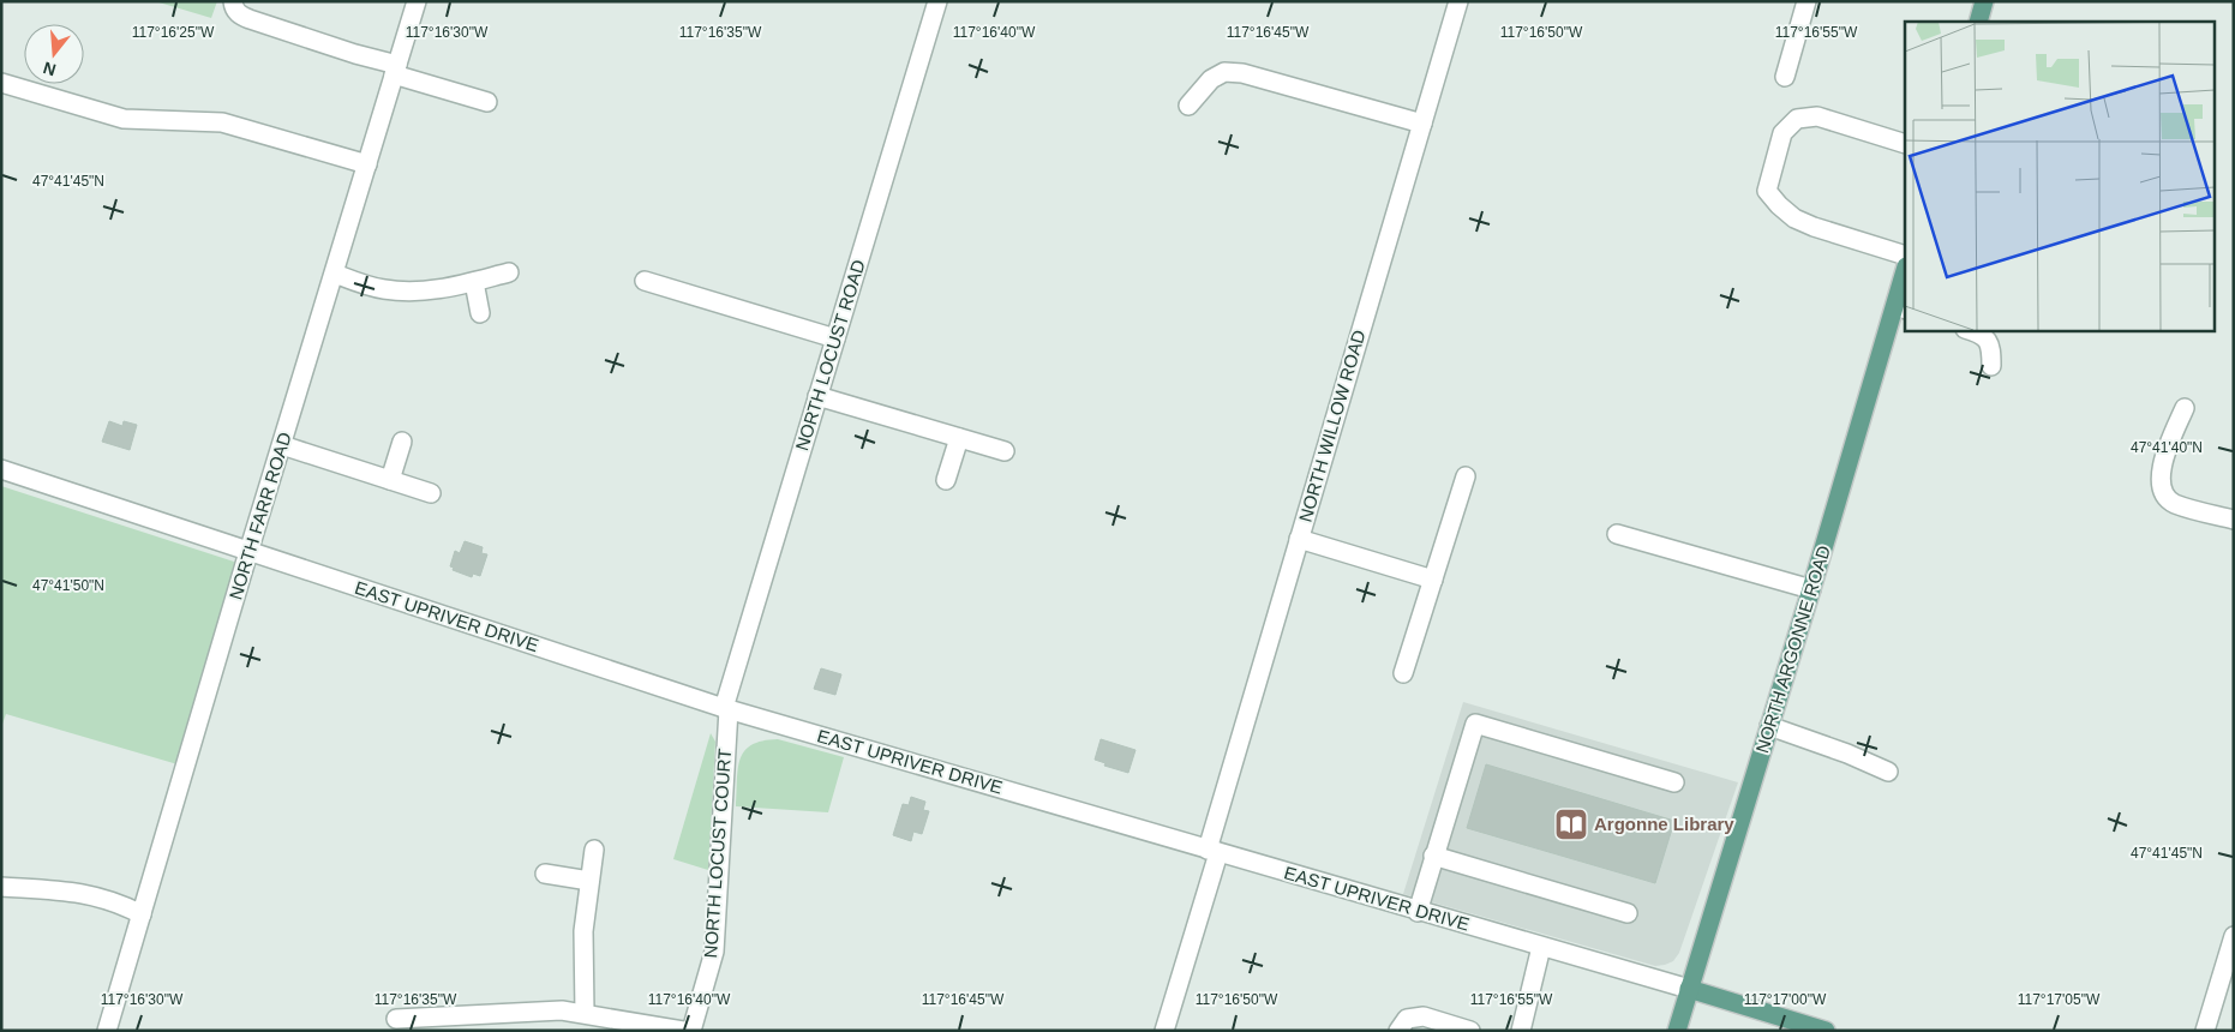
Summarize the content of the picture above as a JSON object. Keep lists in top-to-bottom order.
{
  "streets": {
    "main road": ["EAST UPRIVER DRIVE", "NORTH ARGONNE ROAD"],
    "street": [
      "NORTH LOCUST ROAD",
      "NORTH WILLOW ROAD",
      "NORTH FARR ROAD",
      "NORTH LOCUST COURT"
    ]
  },
  "crossings": [
    ["NORTH LOCUST ROAD", "EAST UPRIVER DRIVE"],
    ["NORTH LOCUST ROAD", "NORTH LOCUST COURT"],
    ["NORTH WILLOW ROAD", "EAST UPRIVER DRIVE"],
    ["NORTH FARR ROAD", "EAST UPRIVER DRIVE"],
    ["EAST UPRIVER DRIVE", "NORTH ARGONNE ROAD"],
    ["EAST UPRIVER DRIVE", "NORTH LOCUST COURT"]
  ],
  "places": {
    "library": ["Argonne Library"]
  },
  "north": "bottom",
  "coordinates": [
    "117°16'25\"W",
    "117°16'30\"W",
    "117°16'35\"W",
    "117°16'40\"W",
    "117°16'45\"W",
    "117°16'50\"W",
    "117°16'55\"W",
    "47°41'45\"N",
    "47°41'40\"N",
    "47°41'50\"N",
    "117°17'00\"W",
    "117°17'05\"W"
  ]
}
